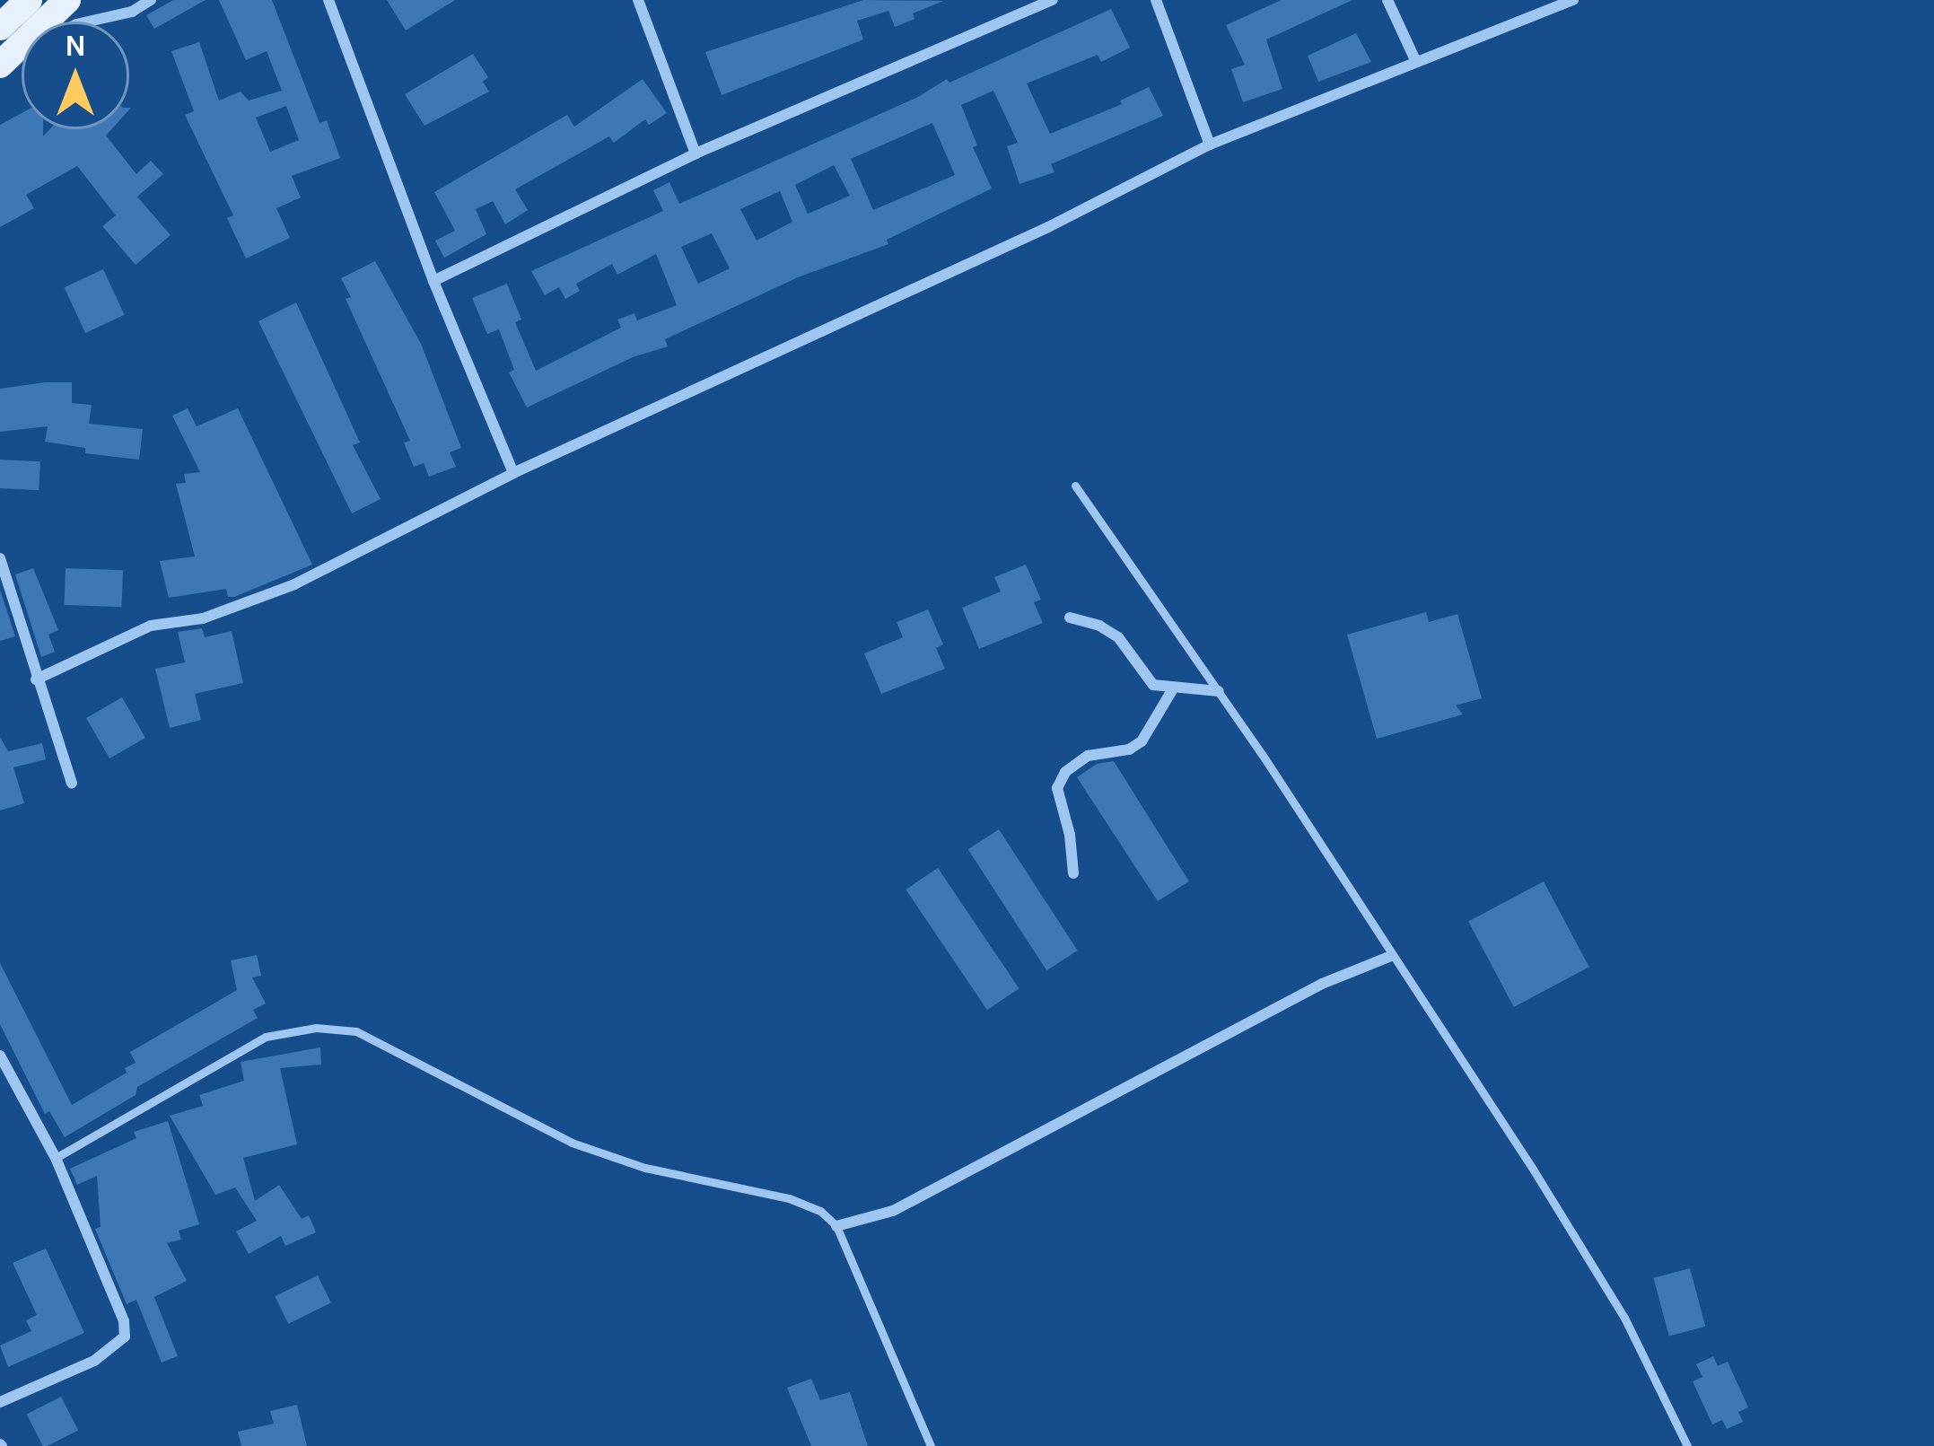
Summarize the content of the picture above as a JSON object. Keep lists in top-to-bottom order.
{
  "north": "top"
}
